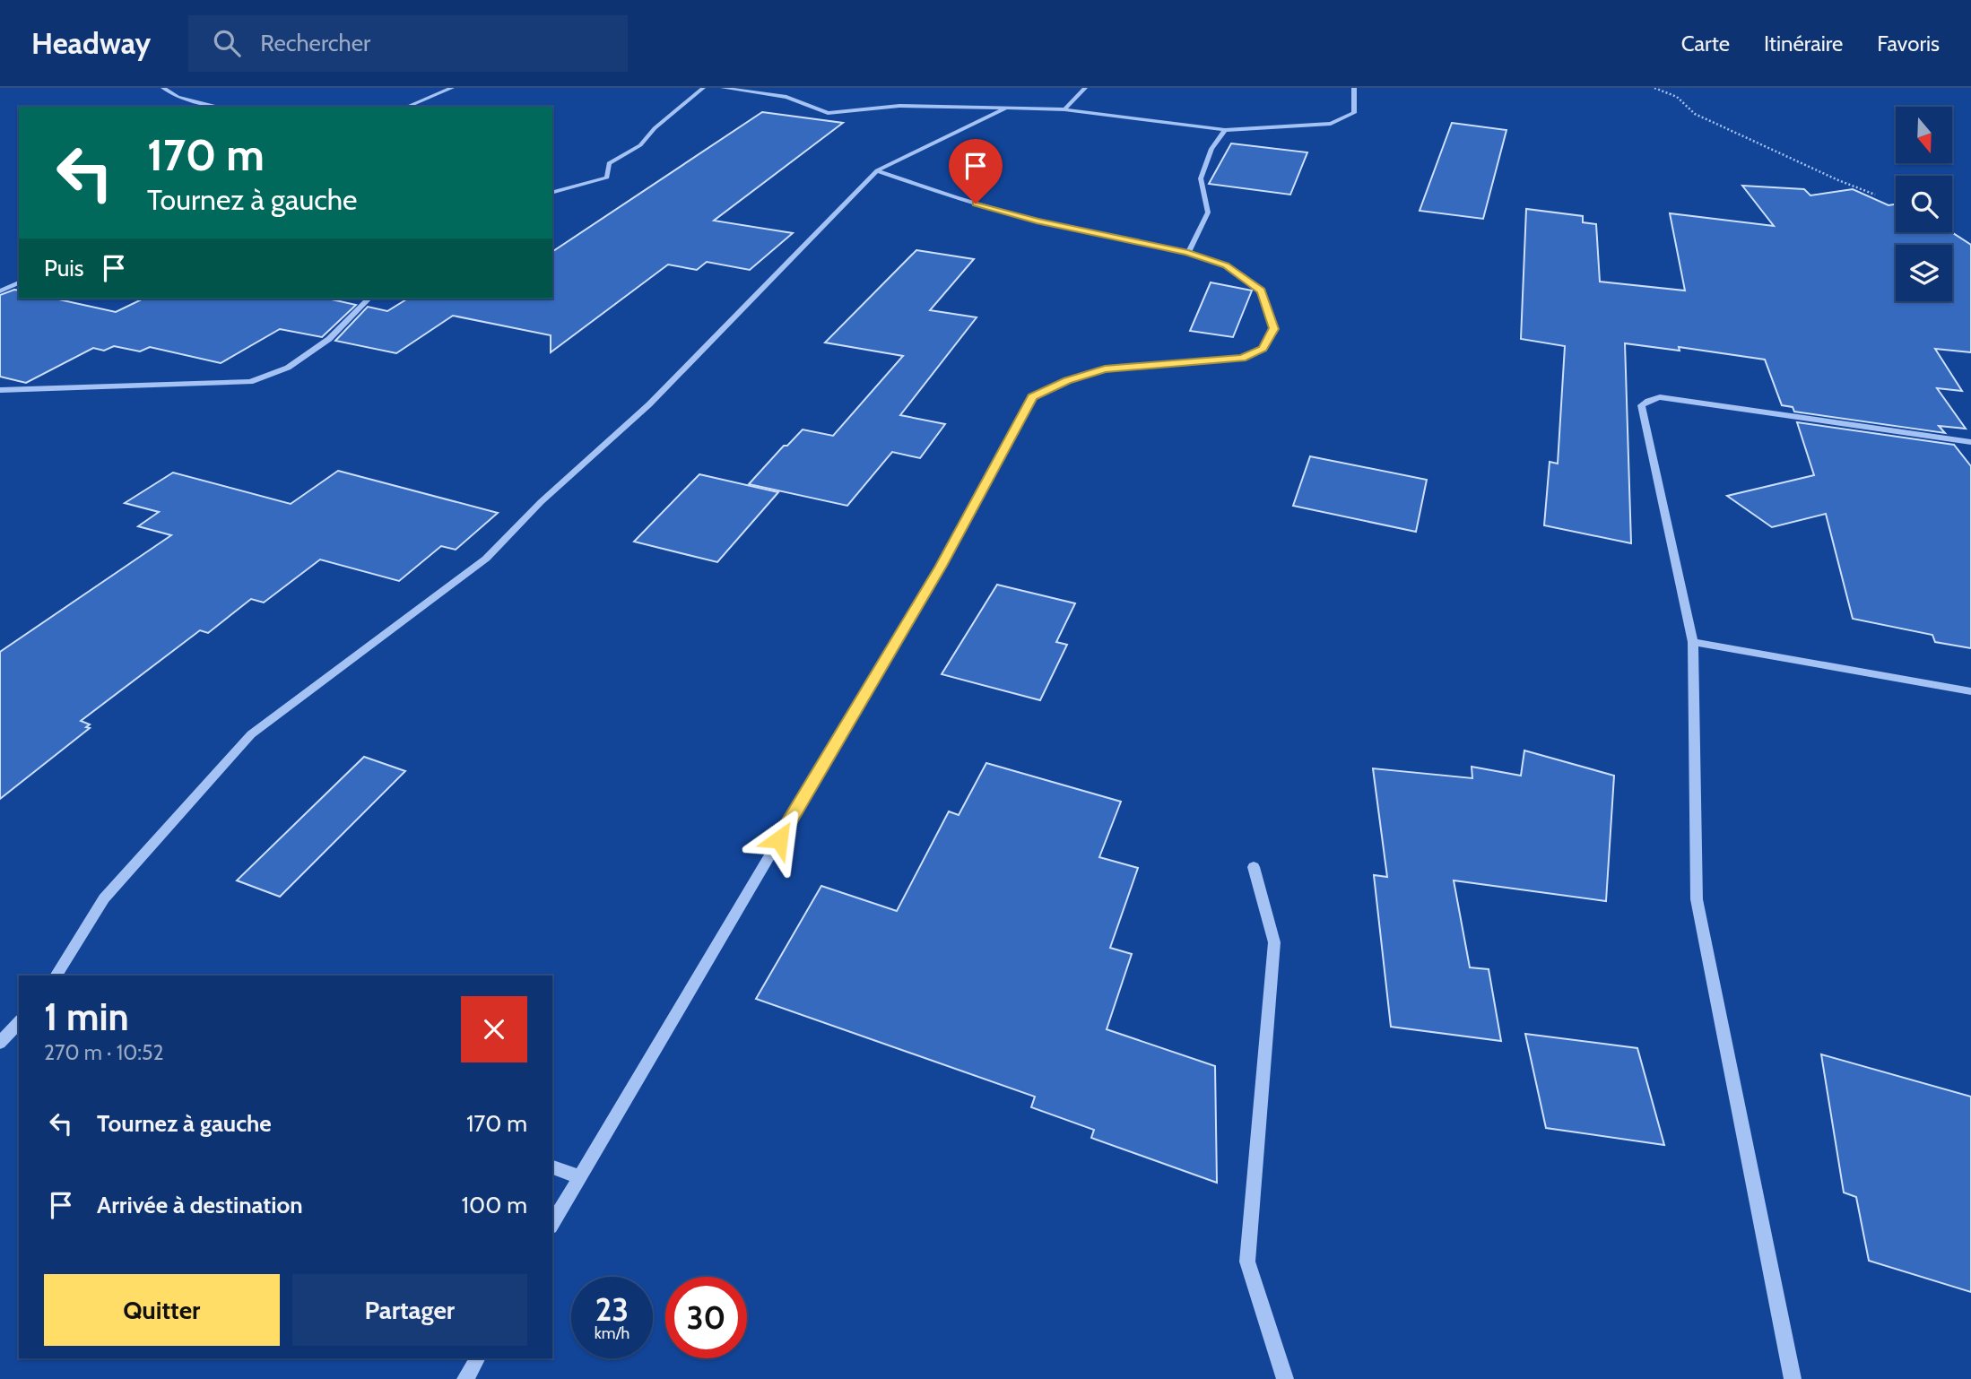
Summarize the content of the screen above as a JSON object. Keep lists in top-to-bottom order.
{
  "north": "bottom",
  "page": {
    "header": "Headway",
    "search": "Rechercher",
    "nav": ["Carte", "Itinéraire", "Favoris"],
    "turn": ["170 m", "Tournez à gauche"],
    "then": "Puis",
    "heading": ["1 min", "270 m · 10:52"],
    "list": [
      {
        "name": "Tournez à gauche",
        "value": "170 m"
      },
      {
        "name": "Arrivée à destination",
        "value": "100 m"
      }
    ],
    "buttons": ["Quitter", "Partager"],
    "speed": "23 km/h",
    "limit": "30"
  }
}
